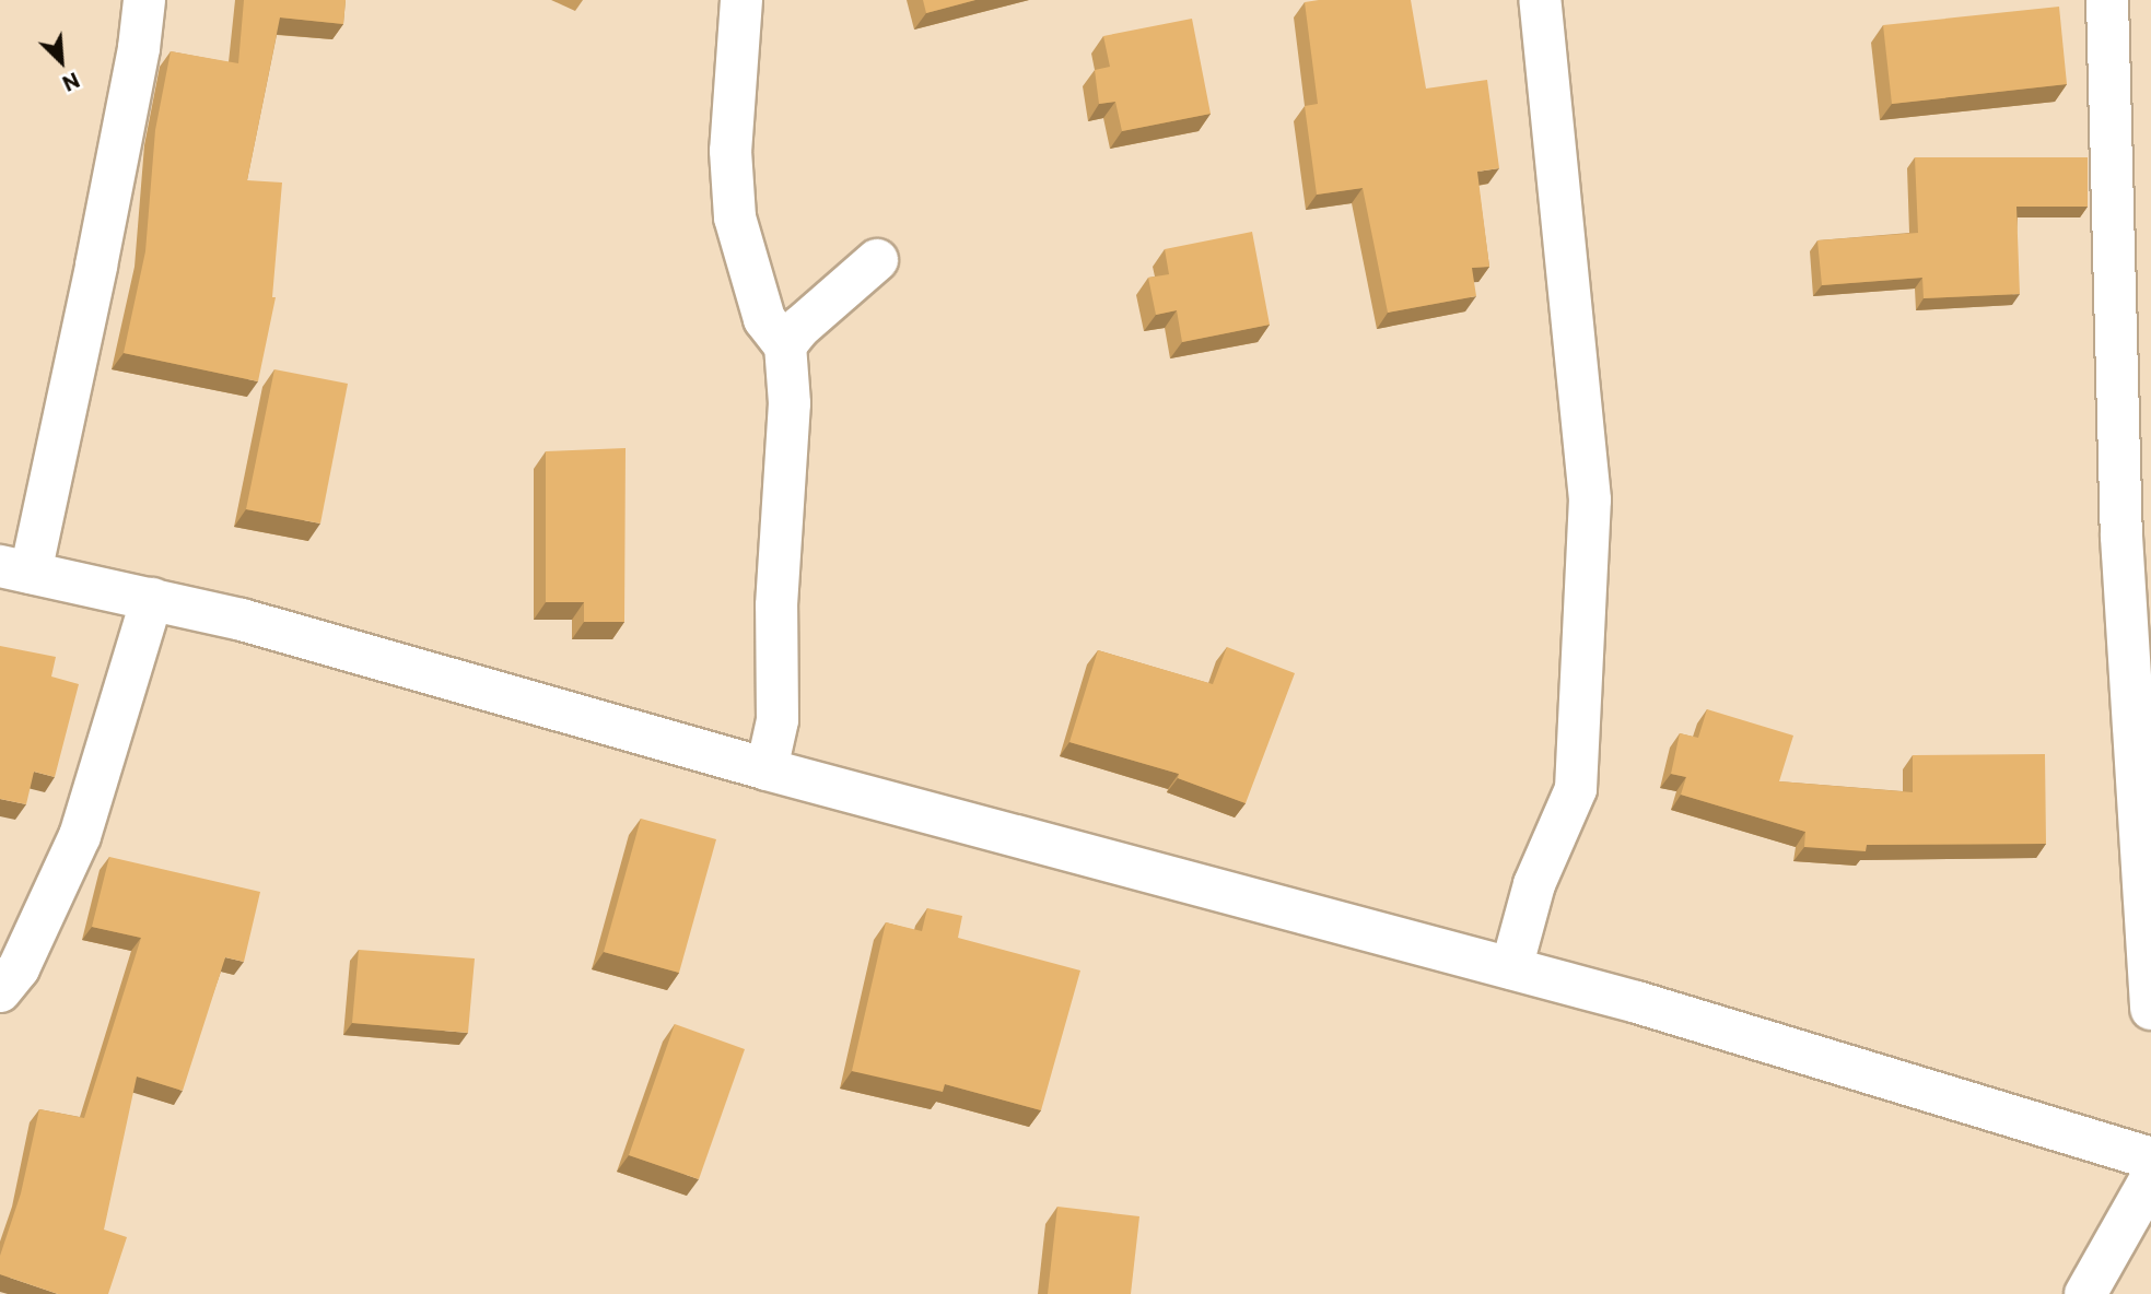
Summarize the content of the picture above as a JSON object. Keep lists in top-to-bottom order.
{
  "north": "bottom right"
}
